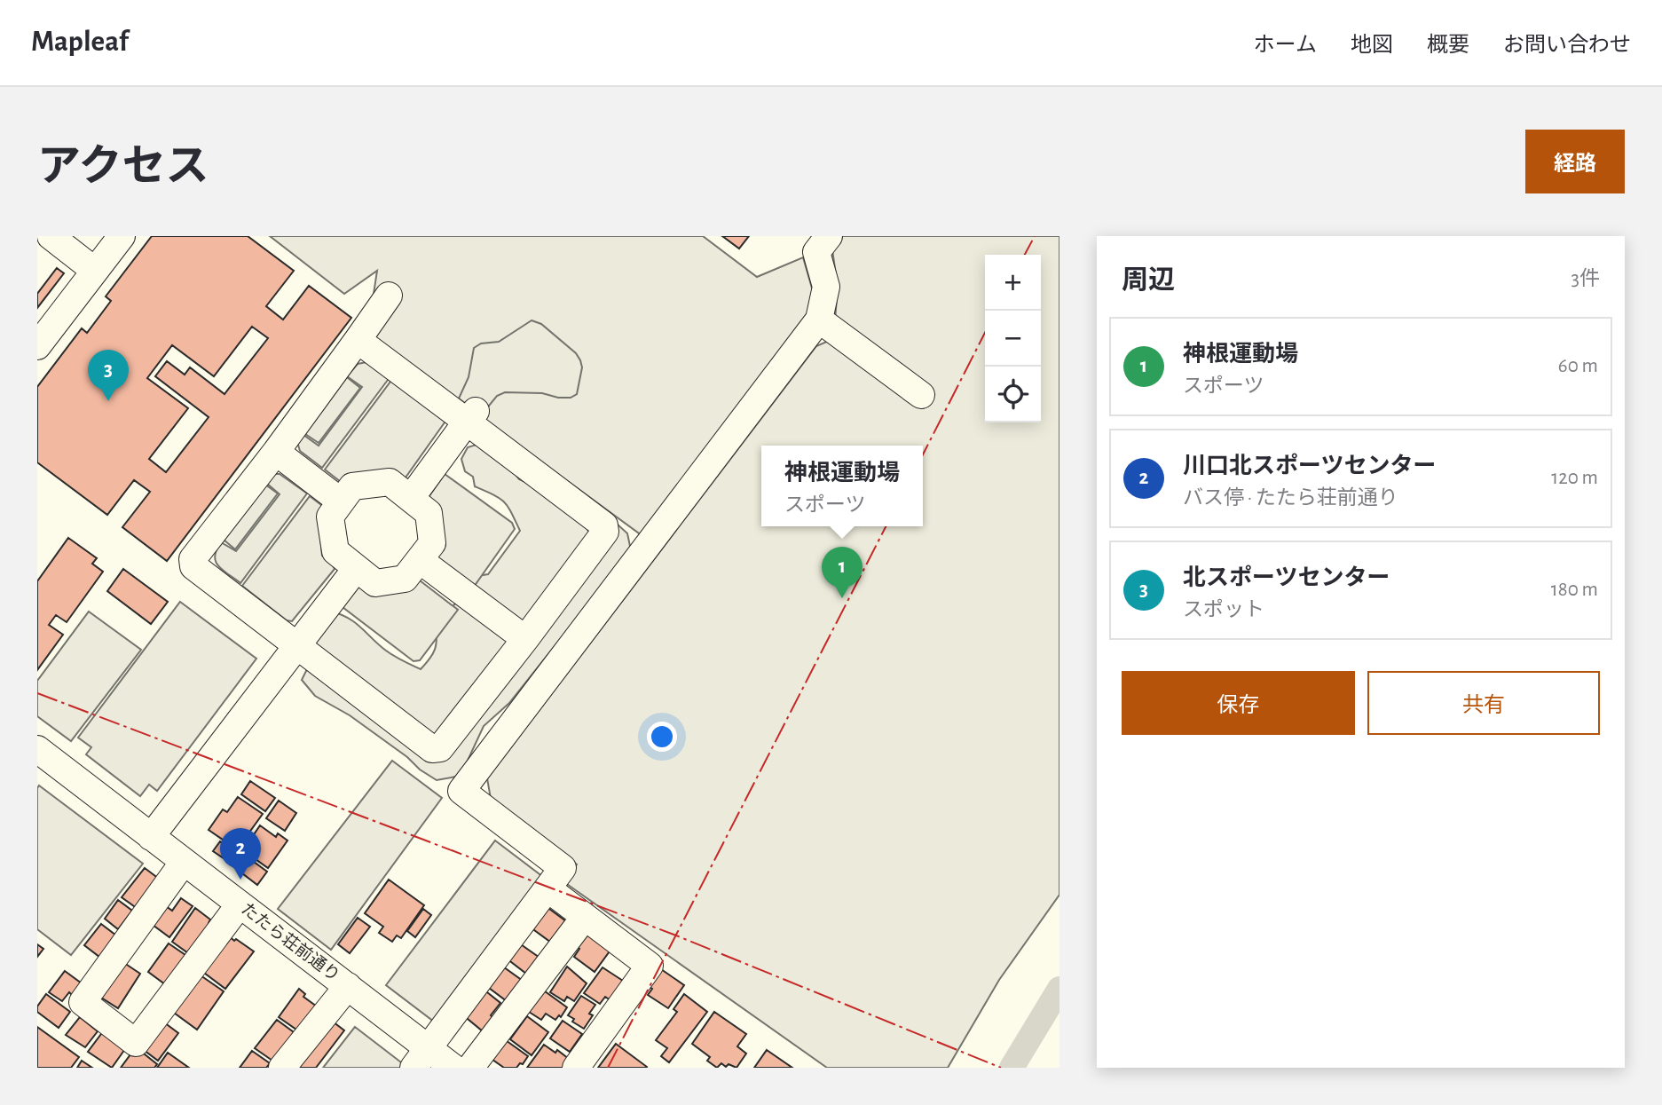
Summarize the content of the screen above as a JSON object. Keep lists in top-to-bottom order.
{
  "streets": {
    "street": ["たたら荘前通り"]
  },
  "page": {
    "header": "Mapleaf",
    "nav": [
      "ホーム",
      "地図",
      "概要",
      "お問い合わせ"
    ],
    "title": "アクセス",
    "buttons": [
      "経路",
      ["保存", "共有"]
    ],
    "heading": ["周辺", "3件"],
    "map_buttons": ["+", "−"],
    "list": [
      {
        "mark": "1",
        "name": "神根運動場",
        "note": "スポーツ",
        "value": "60 m"
      },
      {
        "mark": "2",
        "name": "川口北スポーツセンター",
        "note": "バス停 · たたら荘前通り",
        "value": "120 m"
      },
      {
        "mark": "3",
        "name": "北スポーツセンター",
        "note": "スポット",
        "value": "180 m"
      }
    ],
    "pins": ["3", "1", "2"],
    "popup": ["神根運動場", "スポーツ"]
  }
}
